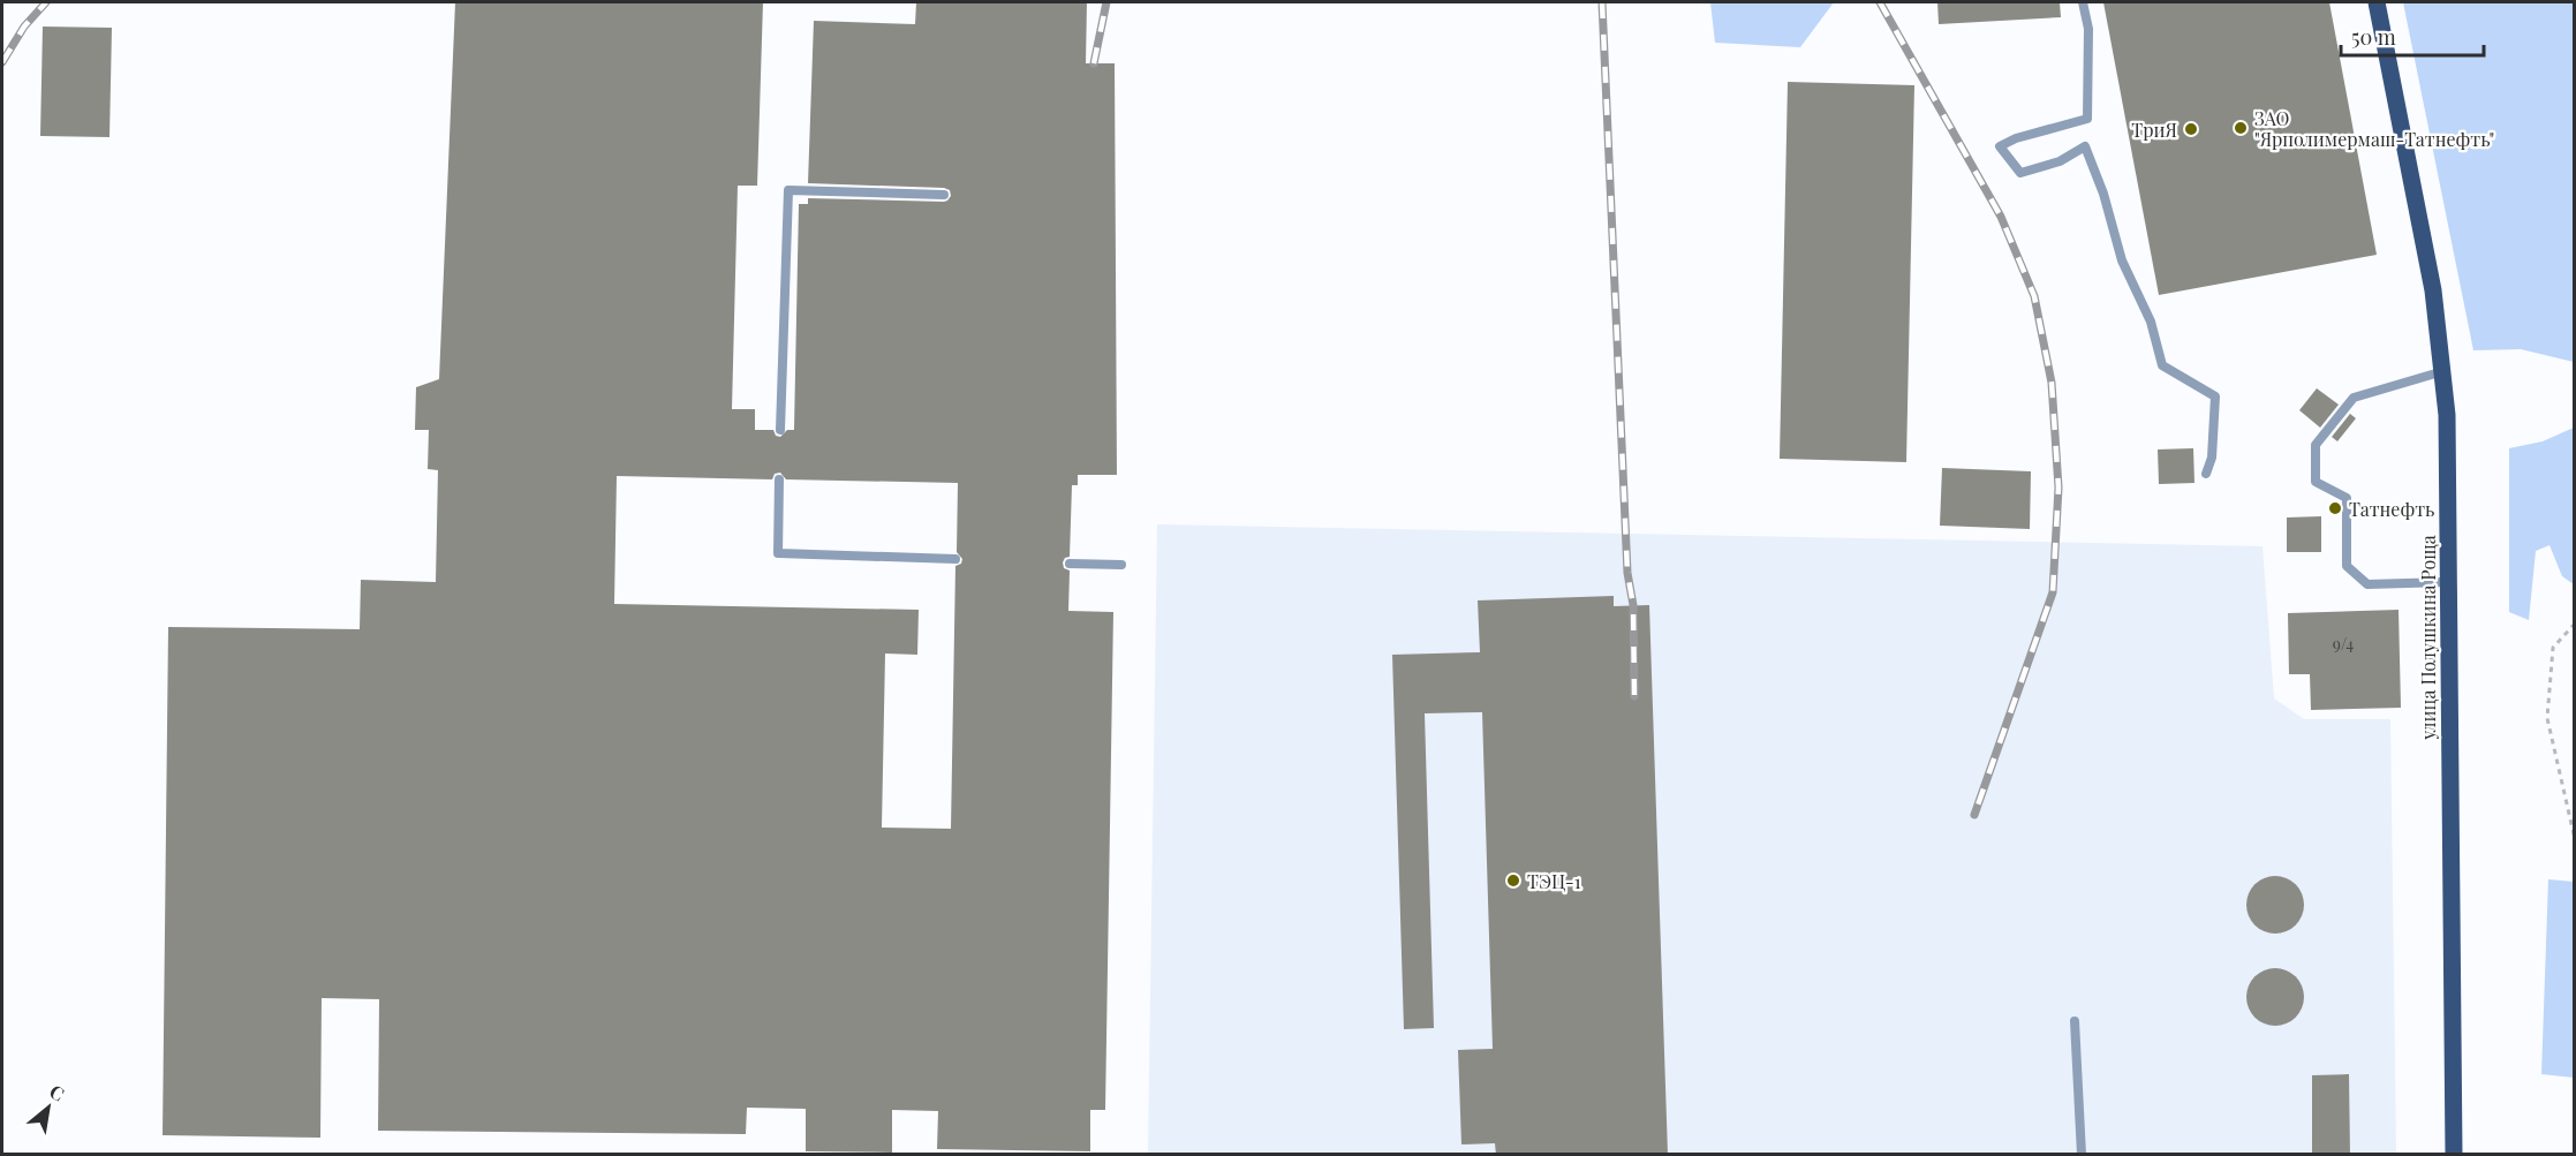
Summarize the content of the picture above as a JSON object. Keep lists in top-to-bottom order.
{
  "streets": {
    "main road": ["улица Полушкина Роща"]
  },
  "places": [
    "ЗАО \"Ярполимермаш-Татнефть\"",
    "ТриЯ",
    "Татнефть",
    "ТЭЦ-1"
  ],
  "house_numbers": ["9/4"],
  "scale_bar": "50 m",
  "north": "top right"
}
